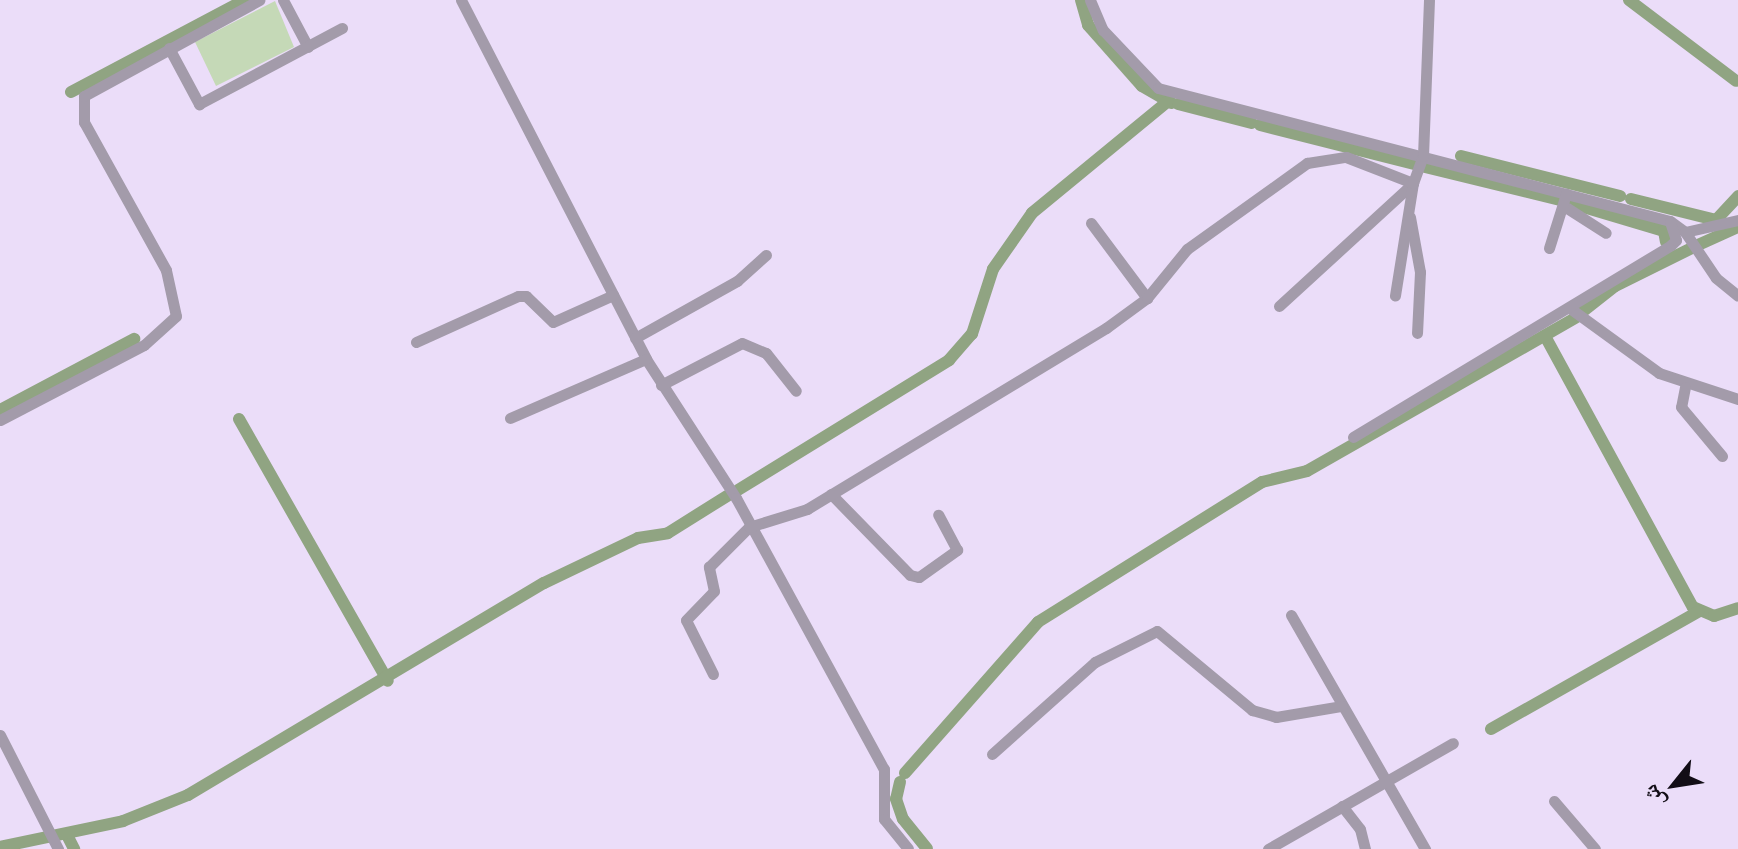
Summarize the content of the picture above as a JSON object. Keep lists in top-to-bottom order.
{
  "north": "bottom left"
}
